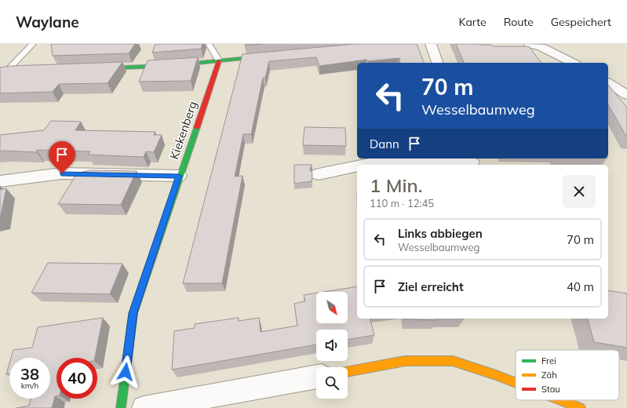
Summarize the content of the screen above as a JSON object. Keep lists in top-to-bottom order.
{
  "streets": {
    "street": ["Kiekenberg"]
  },
  "legend": ["Frei", "Zäh", "Stau"],
  "north": "bottom right",
  "page": {
    "header": "Waylane",
    "nav": ["Karte", "Route", "Gespeichert"],
    "turn": ["70 m", "Wesselbaumweg"],
    "then": "Dann",
    "heading": ["1 Min.", "110 m · 12:45"],
    "list": [
      {
        "name": "Links abbiegen",
        "note": "Wesselbaumweg",
        "value": "70 m"
      },
      {
        "name": "Ziel erreicht",
        "value": "40 m"
      }
    ],
    "speed": "38 km/h",
    "limit": "40"
  }
}
